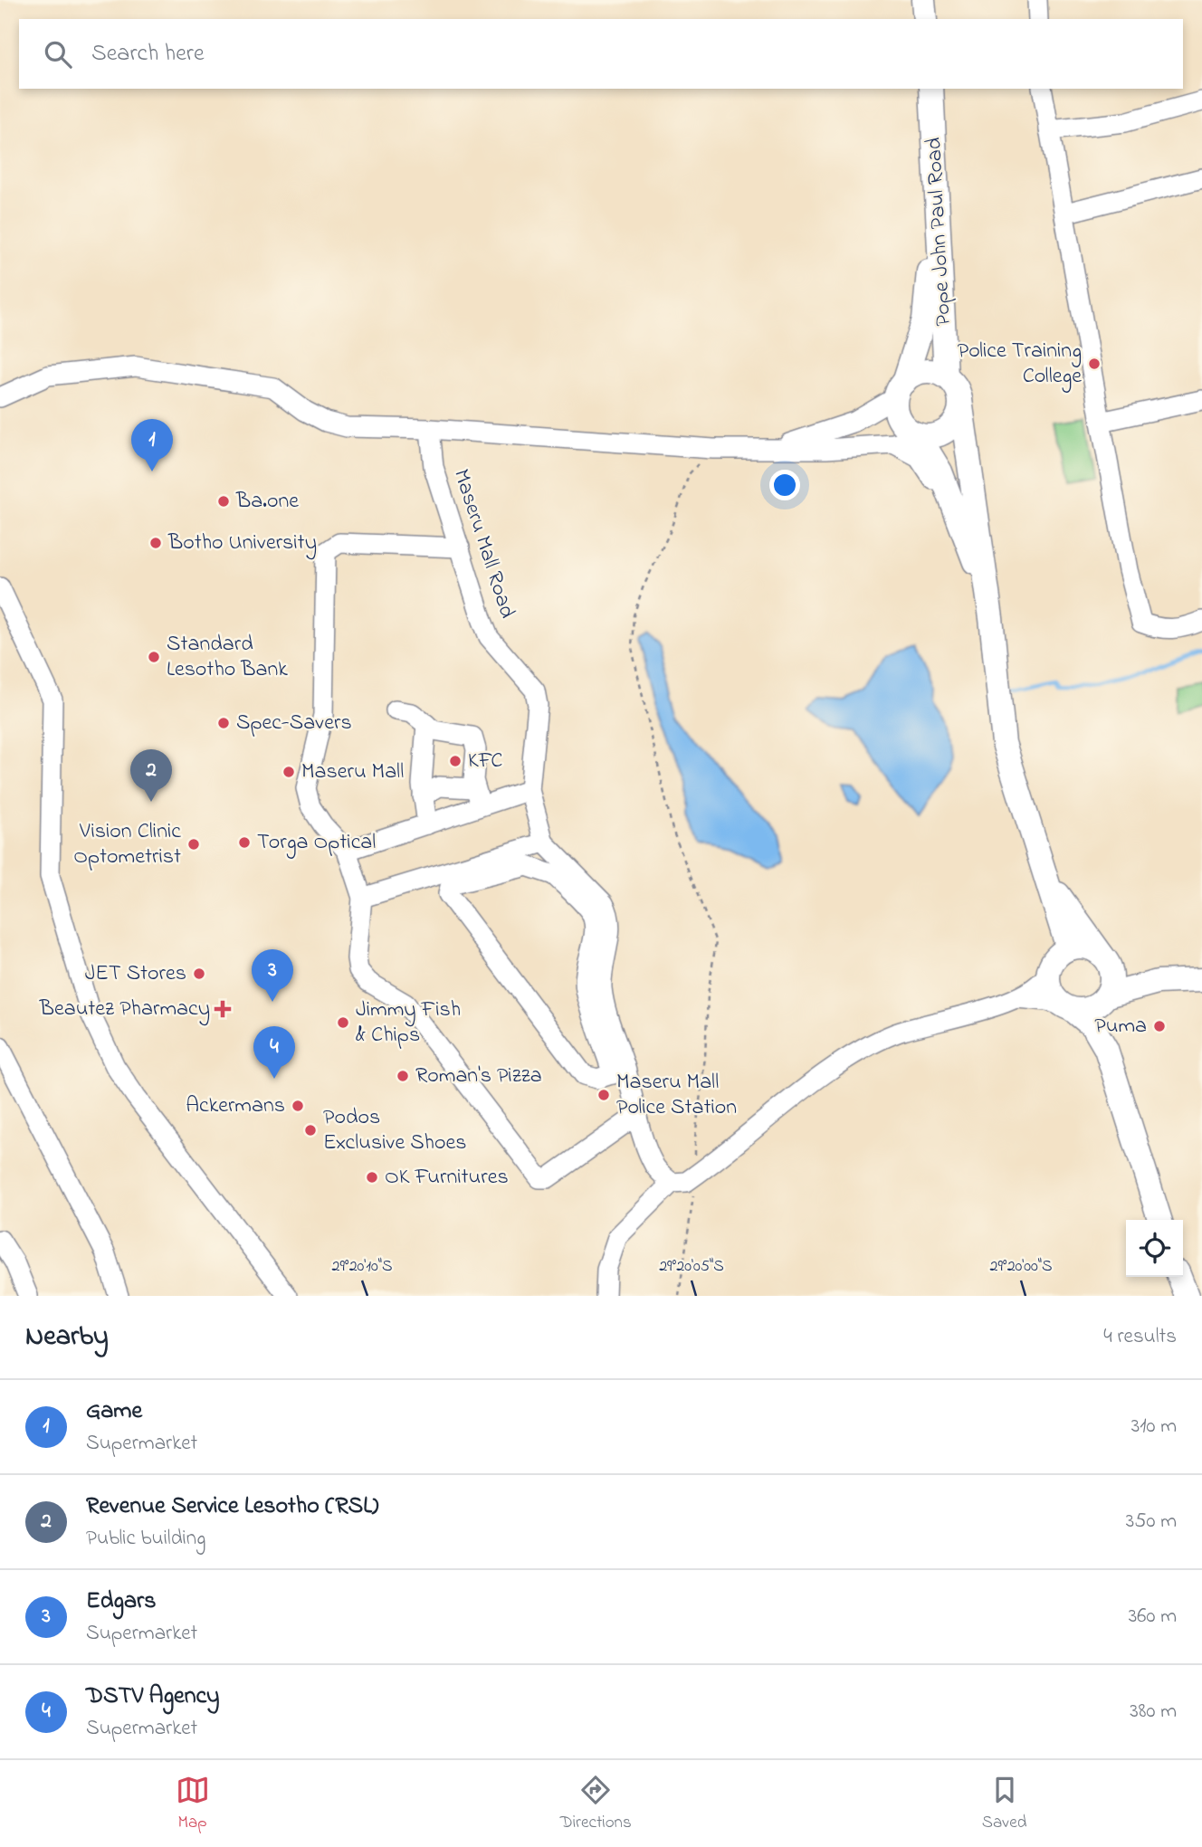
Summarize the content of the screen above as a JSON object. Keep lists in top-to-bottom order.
{
  "streets": {
    "main road": ["Pope John Paul Road"],
    "street": ["Maseru Mall Road"]
  },
  "places": {
    "other": [
      "Police Training College",
      "Ba.one",
      "Botho University",
      "Standard Lesotho Bank",
      "Spec-Savers",
      "KFC",
      "Maseru Mall",
      "Torga Optical",
      "Vision Clinic Optometrist",
      "JET Stores",
      "Jimmy Fish & Chips",
      "Puma",
      "Roman's Pizza",
      "Maseru Mall Police Station",
      "Ackermans",
      "Podos Exclusive Shoes",
      "OK Furnitures"
    ],
    "health": ["Beautez Pharmacy"]
  },
  "page": {
    "search": "Search here",
    "pins": [
      "1",
      "2",
      "3",
      "4"
    ],
    "heading": ["Nearby", "4 results"],
    "list": [
      {
        "mark": "1",
        "name": "Game",
        "note": "Supermarket",
        "value": "310 m"
      },
      {
        "mark": "2",
        "name": "Revenue Service Lesotho (RSL)",
        "note": "Public building",
        "value": "350 m"
      },
      {
        "mark": "3",
        "name": "Edgars",
        "note": "Supermarket",
        "value": "360 m"
      },
      {
        "mark": "4",
        "name": "DSTV Agency",
        "note": "Supermarket",
        "value": "380 m"
      }
    ],
    "nav": ["Map", "Directions", "Saved"]
  },
  "coordinates": ["29°20'10\"S", "29°20'05\"S", "29°20'00\"S"]
}
